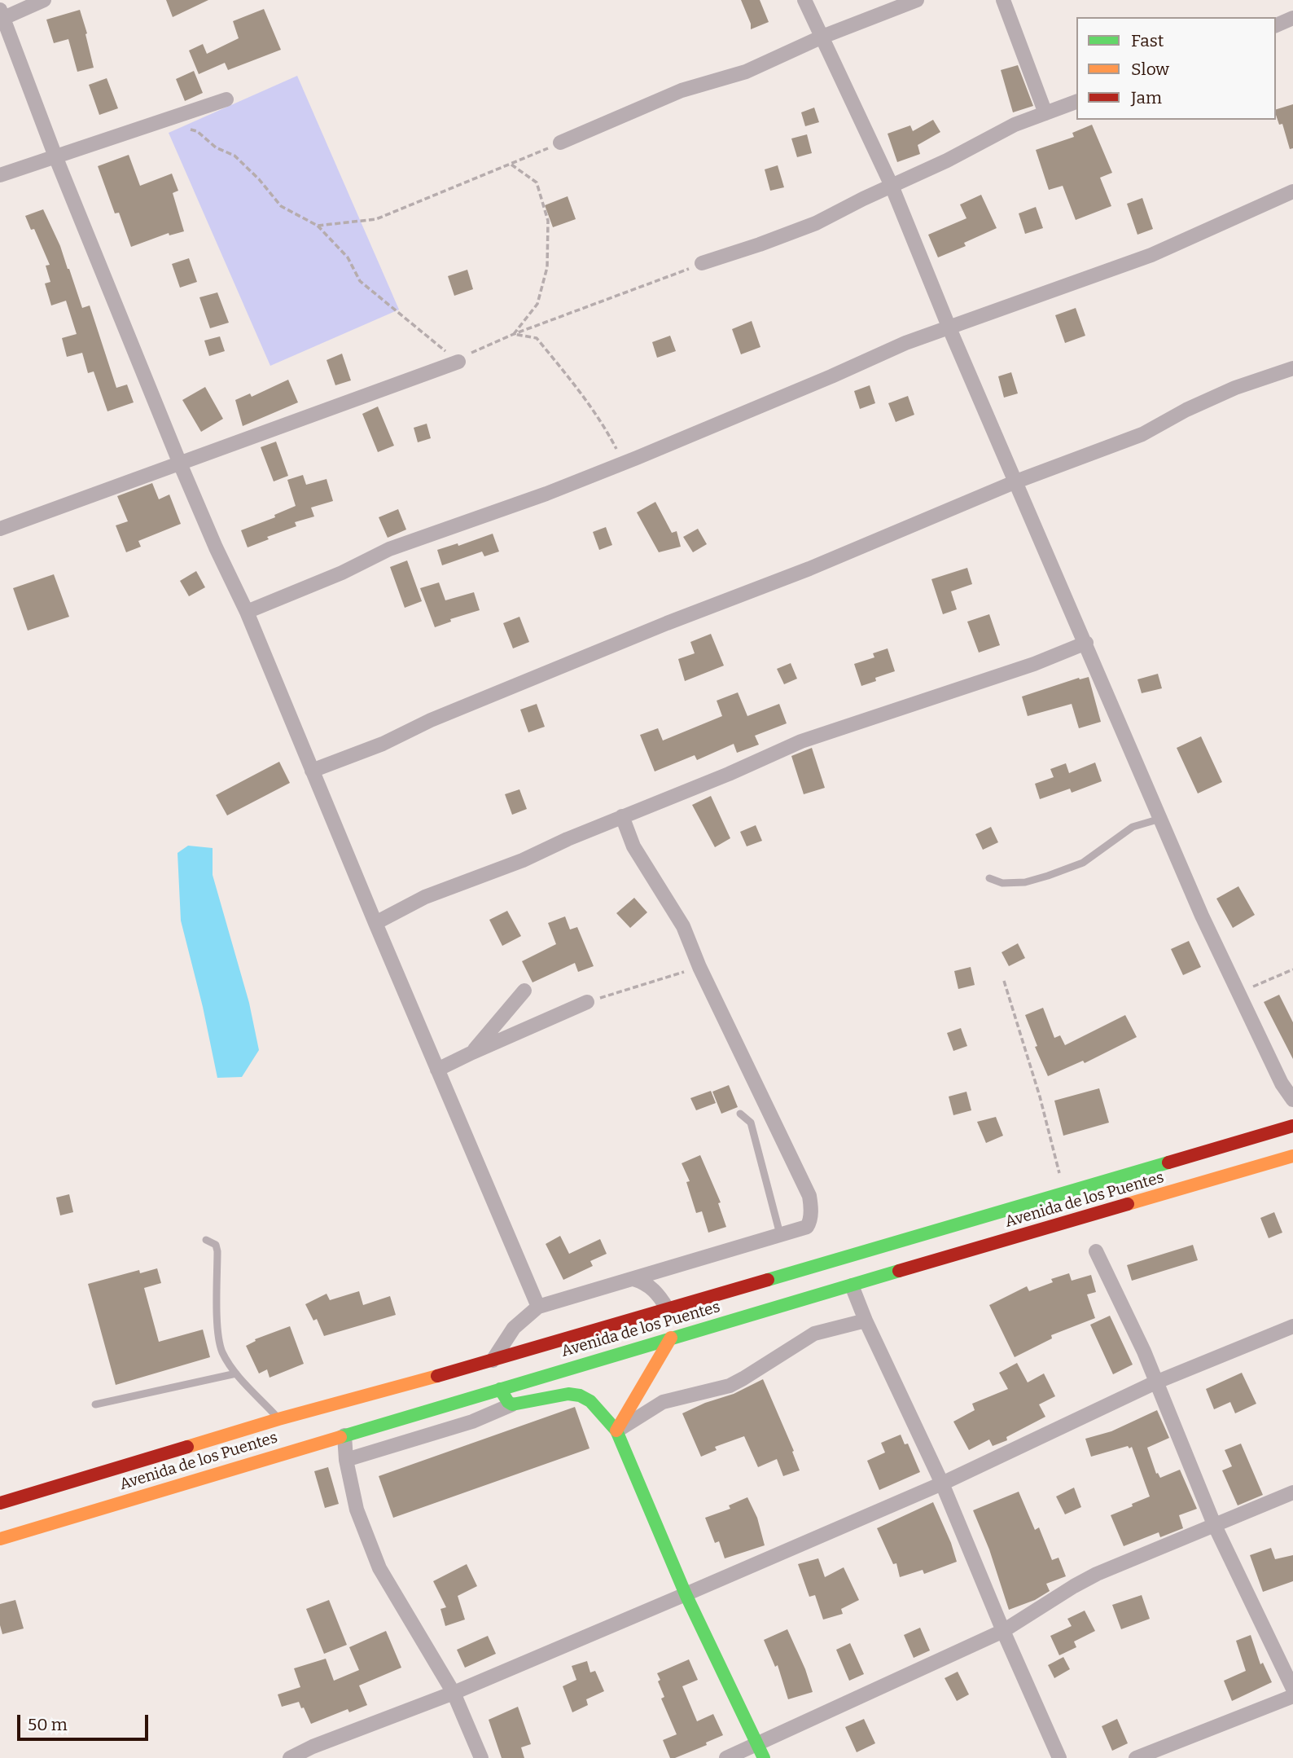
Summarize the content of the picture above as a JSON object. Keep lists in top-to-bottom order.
{
  "streets": {
    "main road": ["Avenida de los Puentes"]
  },
  "legend": ["Fast", "Slow", "Jam"],
  "scale_bar": "50 m"
}
